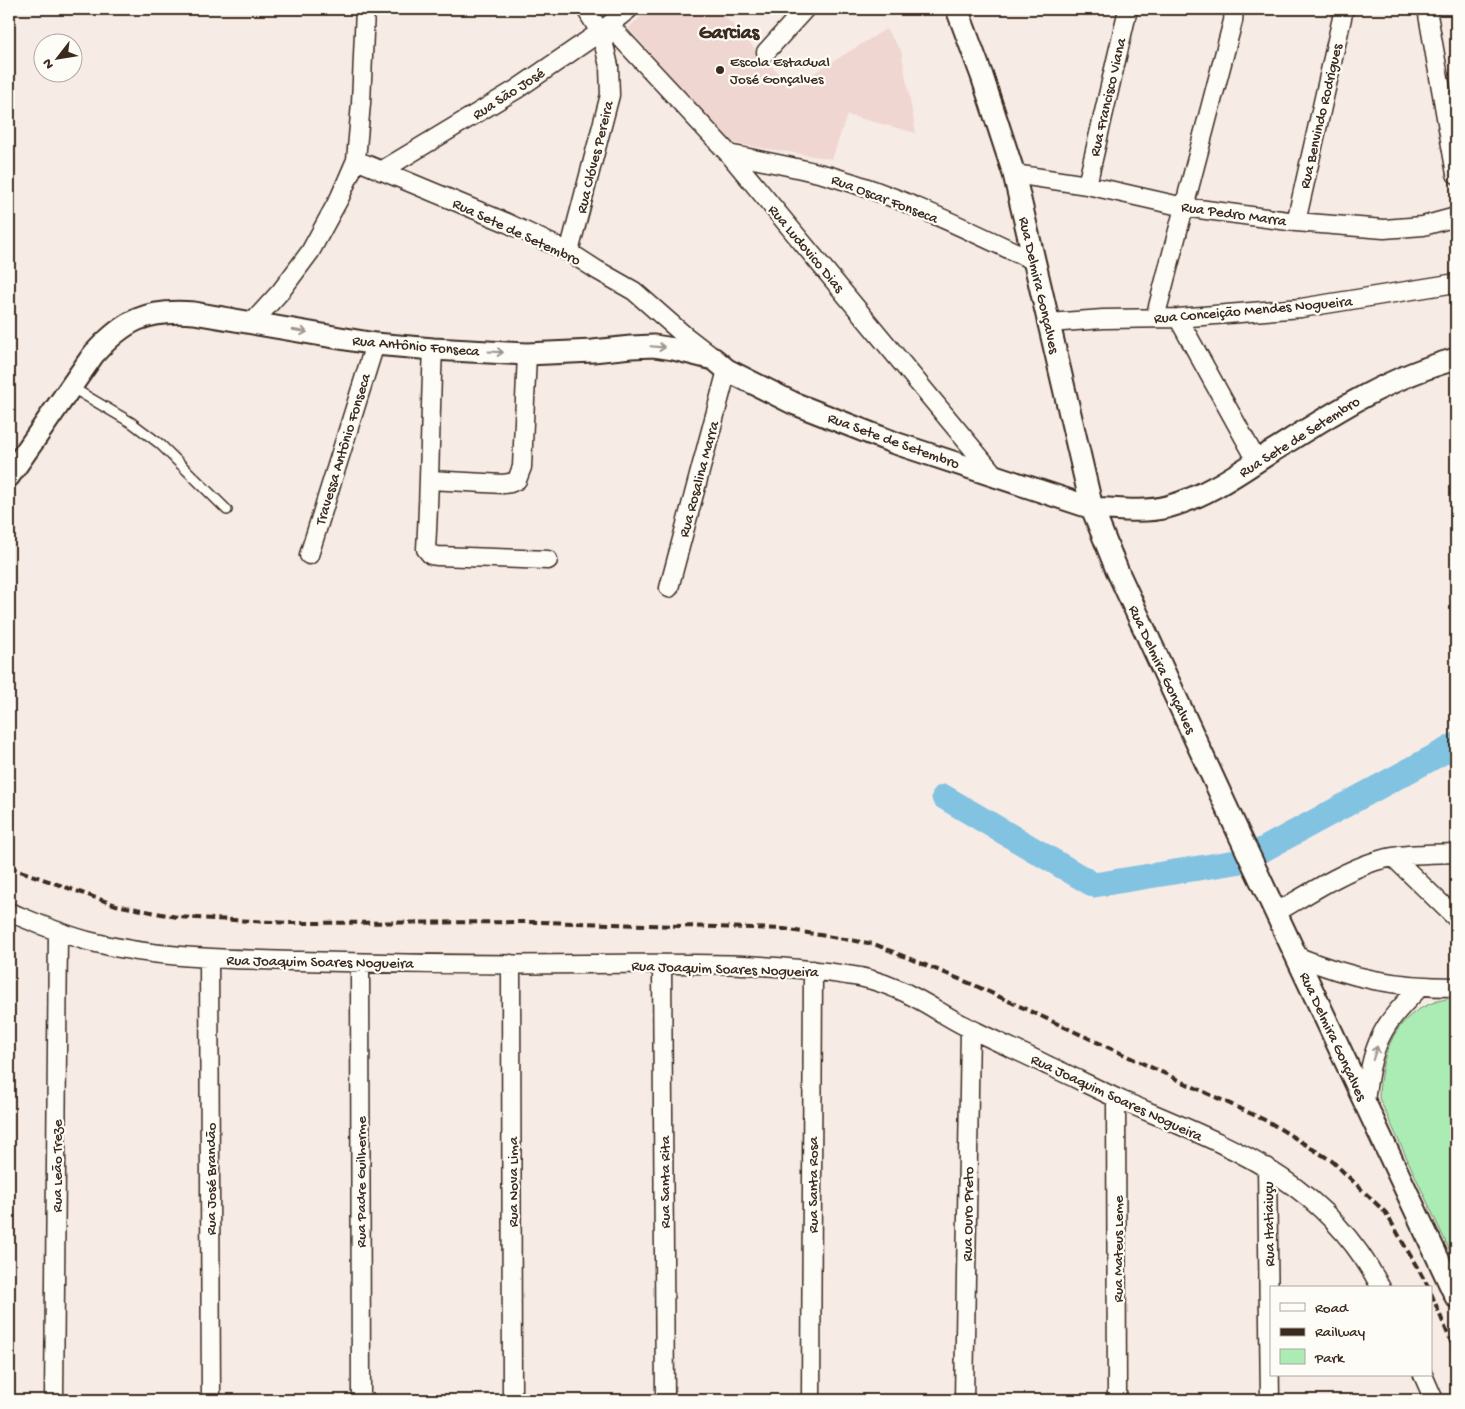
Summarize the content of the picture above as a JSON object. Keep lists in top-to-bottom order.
{
  "streets": {
    "street": [
      "Rua São José",
      "Rua Francisco Viana",
      "Rua Benvindo Rodrigues",
      "Rua Clóves Pereira",
      "Rua Oscar Fonseca",
      "Rua Pedro Marra",
      "Rua Sete de Setembro",
      "Rua Ludovico Dias",
      "Rua Delmira Gonçalves",
      "Rua Conceição Mendes Nogueira",
      "Rua Antônio Fonseca",
      "Travessa Antônio Fonseca",
      "Rua Rosalina Marra",
      "Rua Joaquim Soares Nogueira",
      "Rua Leão Treze",
      "Rua José Brandão",
      "Rua Padre Guilherme",
      "Rua Nova Lima",
      "Rua Santa Rita",
      "Rua Santa Rosa",
      "Rua Ouro Preto",
      "Rua Itatiaiuçu",
      "Rua Mateus Leme"
    ]
  },
  "crossings": [
    ["Rua São José", "Rua Clóves Pereira"],
    ["Rua São José", "Rua Sete de Setembro"],
    ["Rua São José", "Rua Ludovico Dias"],
    ["Rua Francisco Viana", "Rua Pedro Marra"],
    ["Rua Benvindo Rodrigues", "Rua Pedro Marra"],
    ["Rua Clóves Pereira", "Rua Sete de Setembro"],
    ["Rua Clóves Pereira", "Rua Ludovico Dias"],
    ["Rua Oscar Fonseca", "Rua Ludovico Dias"],
    ["Rua Oscar Fonseca", "Rua Delmira Gonçalves"],
    ["Rua Pedro Marra", "Rua Delmira Gonçalves"],
    ["Rua Sete de Setembro", "Rua Ludovico Dias"],
    ["Rua Sete de Setembro", "Rua Delmira Gonçalves"],
    ["Rua Sete de Setembro", "Rua Antônio Fonseca"],
    ["Rua Sete de Setembro", "Rua Rosalina Marra"],
    ["Rua Delmira Gonçalves", "Rua Conceição Mendes Nogueira"],
    ["Rua Antônio Fonseca", "Travessa Antônio Fonseca"],
    ["Rua Antônio Fonseca", "Rua Rosalina Marra"],
    ["Rua Joaquim Soares Nogueira", "Rua Leão Treze"],
    ["Rua Joaquim Soares Nogueira", "Rua José Brandão"],
    ["Rua Joaquim Soares Nogueira", "Rua Padre Guilherme"],
    ["Rua Joaquim Soares Nogueira", "Rua Nova Lima"],
    ["Rua Joaquim Soares Nogueira", "Rua Santa Rita"],
    ["Rua Joaquim Soares Nogueira", "Rua Santa Rosa"],
    ["Rua Joaquim Soares Nogueira", "Rua Ouro Preto"],
    ["Rua Joaquim Soares Nogueira", "Rua Itatiaiuçu"],
    ["Rua Joaquim Soares Nogueira", "Rua Mateus Leme"]
  ],
  "one_way": ["Rua Antônio Fonseca"],
  "districts": ["Garcias"],
  "places": ["Escola Estadual José Gonçalves"],
  "legend": ["Road", "Railway", "Park"],
  "north": "bottom left"
}
